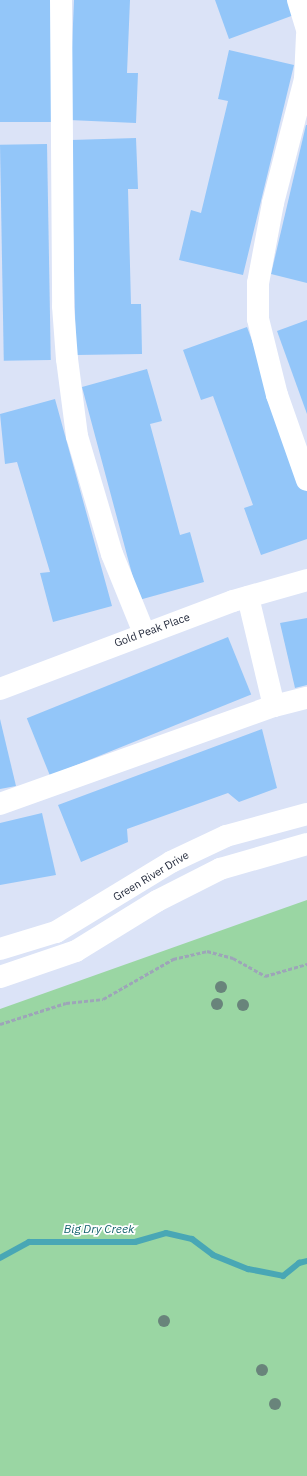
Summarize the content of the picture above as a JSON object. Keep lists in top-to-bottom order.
{
  "streets": {
    "street": ["Gold Peak Place", "Green River Drive"]
  },
  "water": ["Big Dry Creek"]
}
